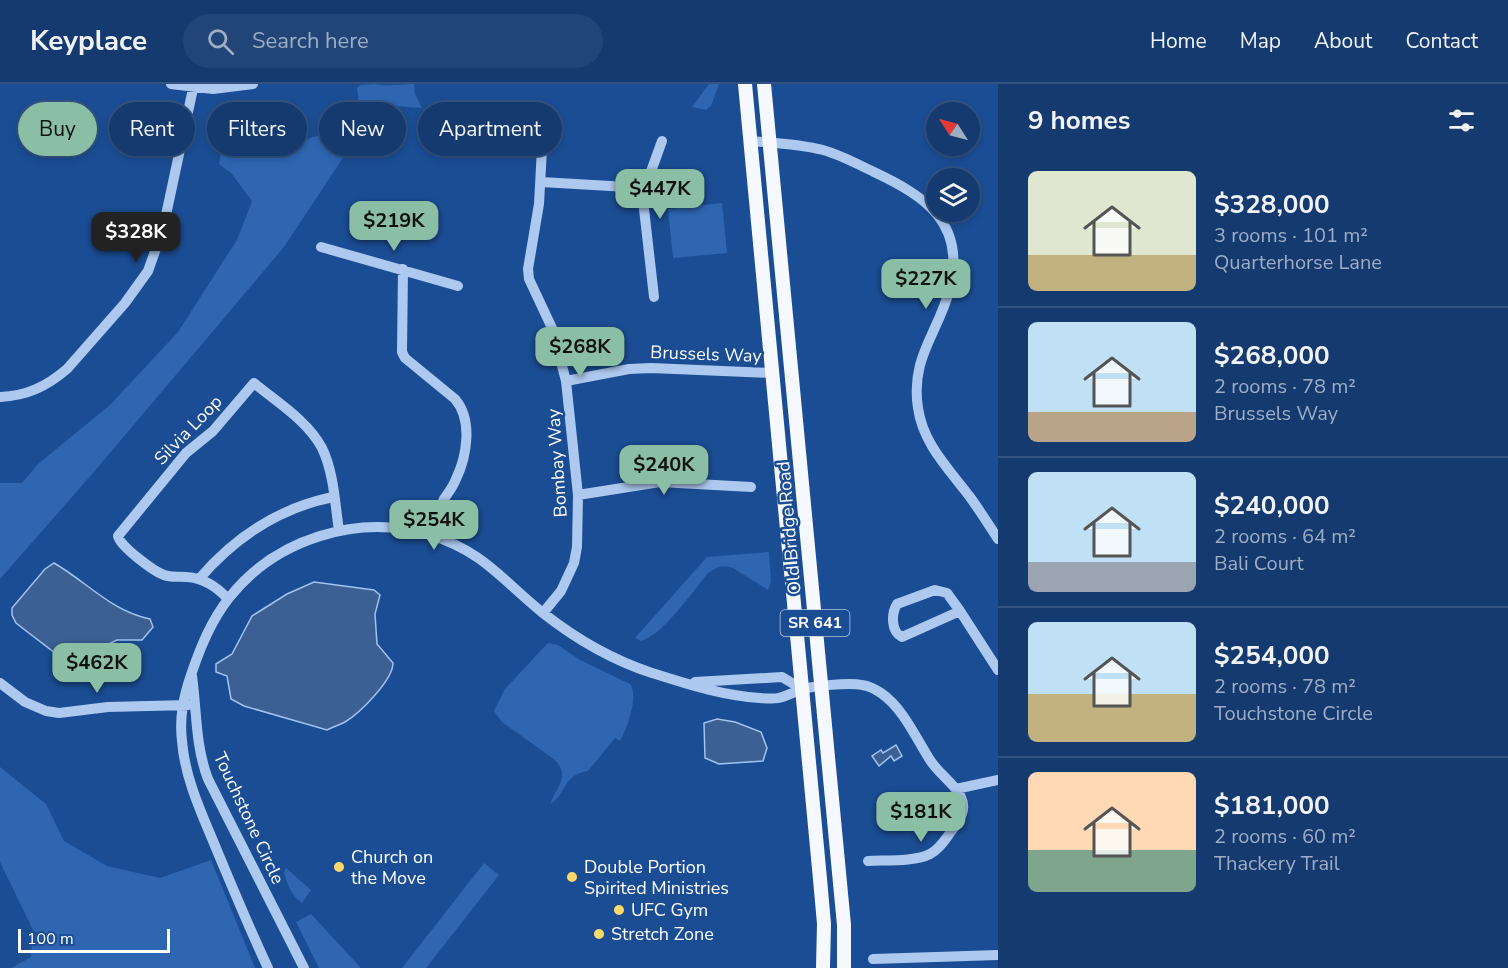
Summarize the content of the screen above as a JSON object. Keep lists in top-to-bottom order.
{
  "streets": {
    "main road": ["Old Bridge Road", "SR 641"],
    "street": [
      "Brussels Way",
      "Silvia Loop",
      "Bombay Way",
      "Touchstone Circle"
    ]
  },
  "crossings": [
    ["Brussels Way", "Bombay Way"],
    ["Brussels Way", "Old Bridge Road"],
    ["Silvia Loop", "Touchstone Circle"],
    ["Bombay Way", "Touchstone Circle"],
    ["Old Bridge Road", "Touchstone Circle"]
  ],
  "places": [
    "Church on the Move",
    "Double Portion Spirited Ministries",
    "UFC Gym",
    "Stretch Zone"
  ],
  "scale_bar": "100 m",
  "north": "top left",
  "page": {
    "header": "Keyplace",
    "search": "Search here",
    "nav": [
      "Home",
      "Map",
      "About",
      "Contact"
    ],
    "heading": "9 homes",
    "chip": [
      "Buy",
      "Rent",
      "Filters",
      "New",
      "Apartment"
    ],
    "list": [
      {
        "name": "$328,000",
        "note": "3 rooms · 101 m² · Quarterhorse Lane"
      },
      {
        "name": "$268,000",
        "note": "2 rooms · 78 m² · Brussels Way"
      },
      {
        "name": "$240,000",
        "note": "2 rooms · 64 m² · Bali Court"
      },
      {
        "name": "$254,000",
        "note": "2 rooms · 78 m² · Touchstone Circle"
      },
      {
        "name": "$181,000",
        "note": "2 rooms · 60 m² · Thackery Trail"
      }
    ],
    "price": [
      "$447K",
      "$219K",
      "$328K",
      "$227K",
      "$268K",
      "$240K",
      "$254K",
      "$462K",
      "$181K"
    ],
    "scale": "100 m"
  }
}
